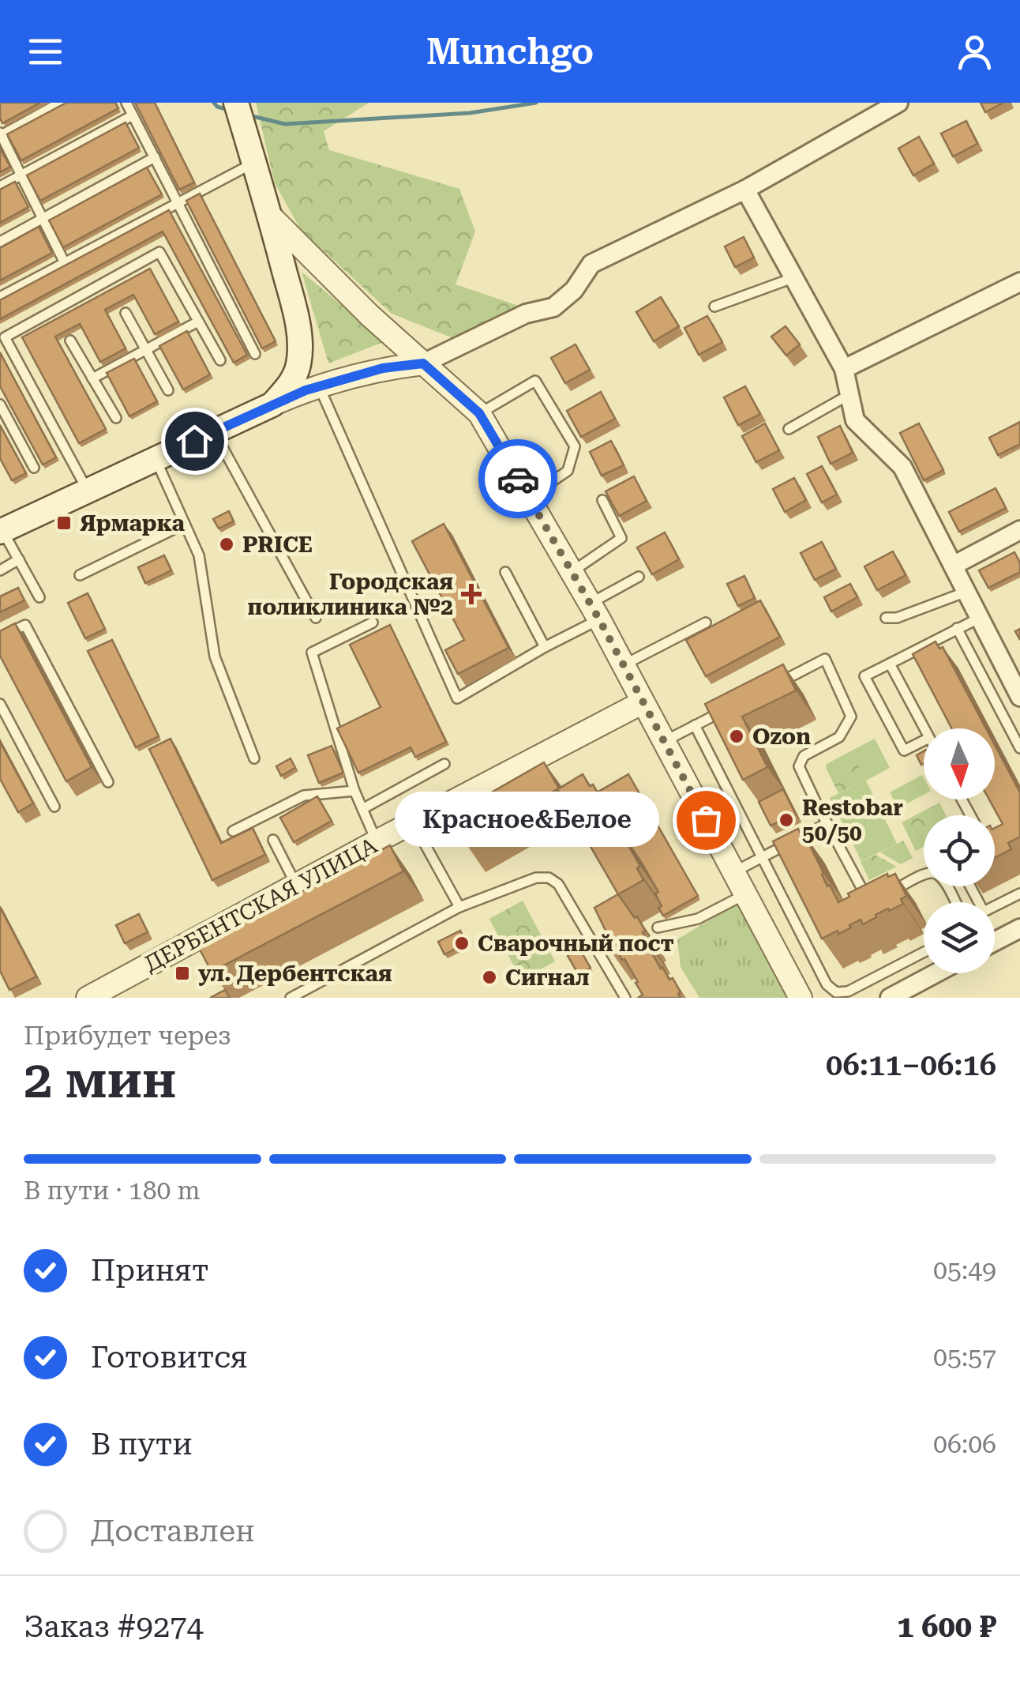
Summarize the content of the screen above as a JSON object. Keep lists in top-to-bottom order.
{
  "streets": {
    "street": ["ДЕРБЕНТСКАЯ УЛИЦА"]
  },
  "places": {
    "transit": ["Ярмарка", "ул. Дербентская"],
    "other": [
      "PRICE",
      "Ozon",
      "Красное&Белое",
      "Restobar 50/50",
      "Сварочный пост",
      "Сигнал"
    ],
    "health": ["Городская поликлиника №2"]
  },
  "north": "bottom",
  "page": {
    "header": "Munchgo",
    "bubble": "Красное&Белое",
    "heading": ["2 мин", "Прибудет через", "06:11–06:16"],
    "panel": ["Заказ #9274", "1 600 ₽"],
    "bar": "В пути · 180 m",
    "list": [
      ["Принят", "05:49"],
      ["Готовится", "05:57"],
      ["В пути", "06:06"],
      "Доставлен"
    ]
  }
}
